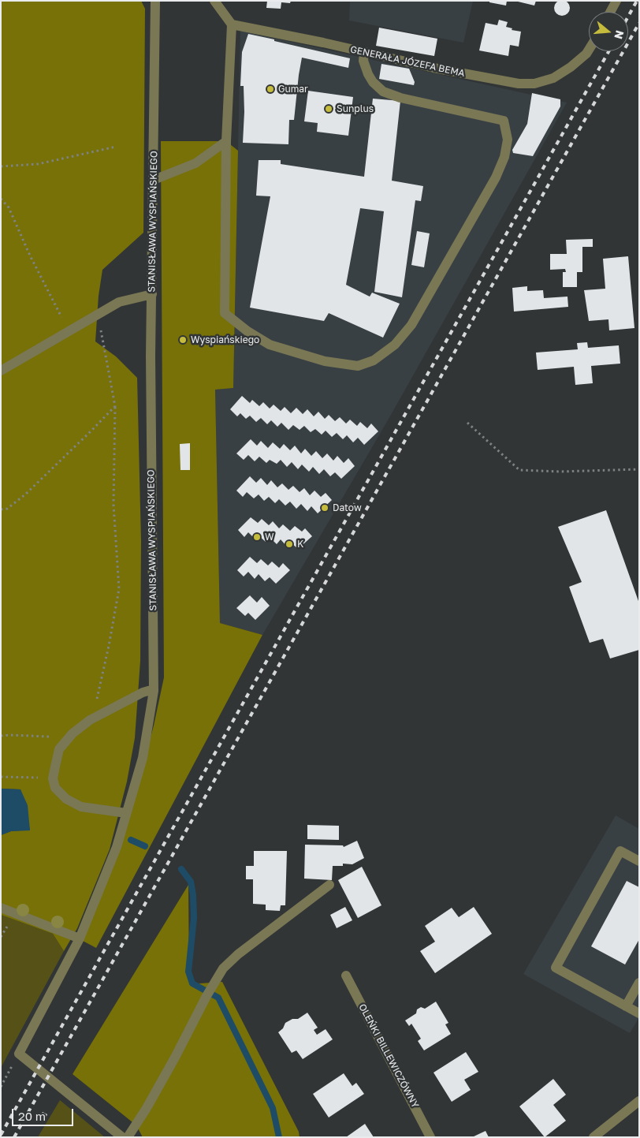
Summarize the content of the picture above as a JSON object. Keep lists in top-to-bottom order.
{
  "streets": {
    "street": ["GENERAŁA JÓZEFA BEMA", "STANISŁAWA WYSPIAŃSKIEGO", "OLEŃKI BILLEWICZÓWNY"]
  },
  "places": [
    "Gumar",
    "Sunplus",
    "Wyspiańskiego",
    "Datow",
    "W",
    "K"
  ],
  "scale_bar": "20 m",
  "north": "right"
}
